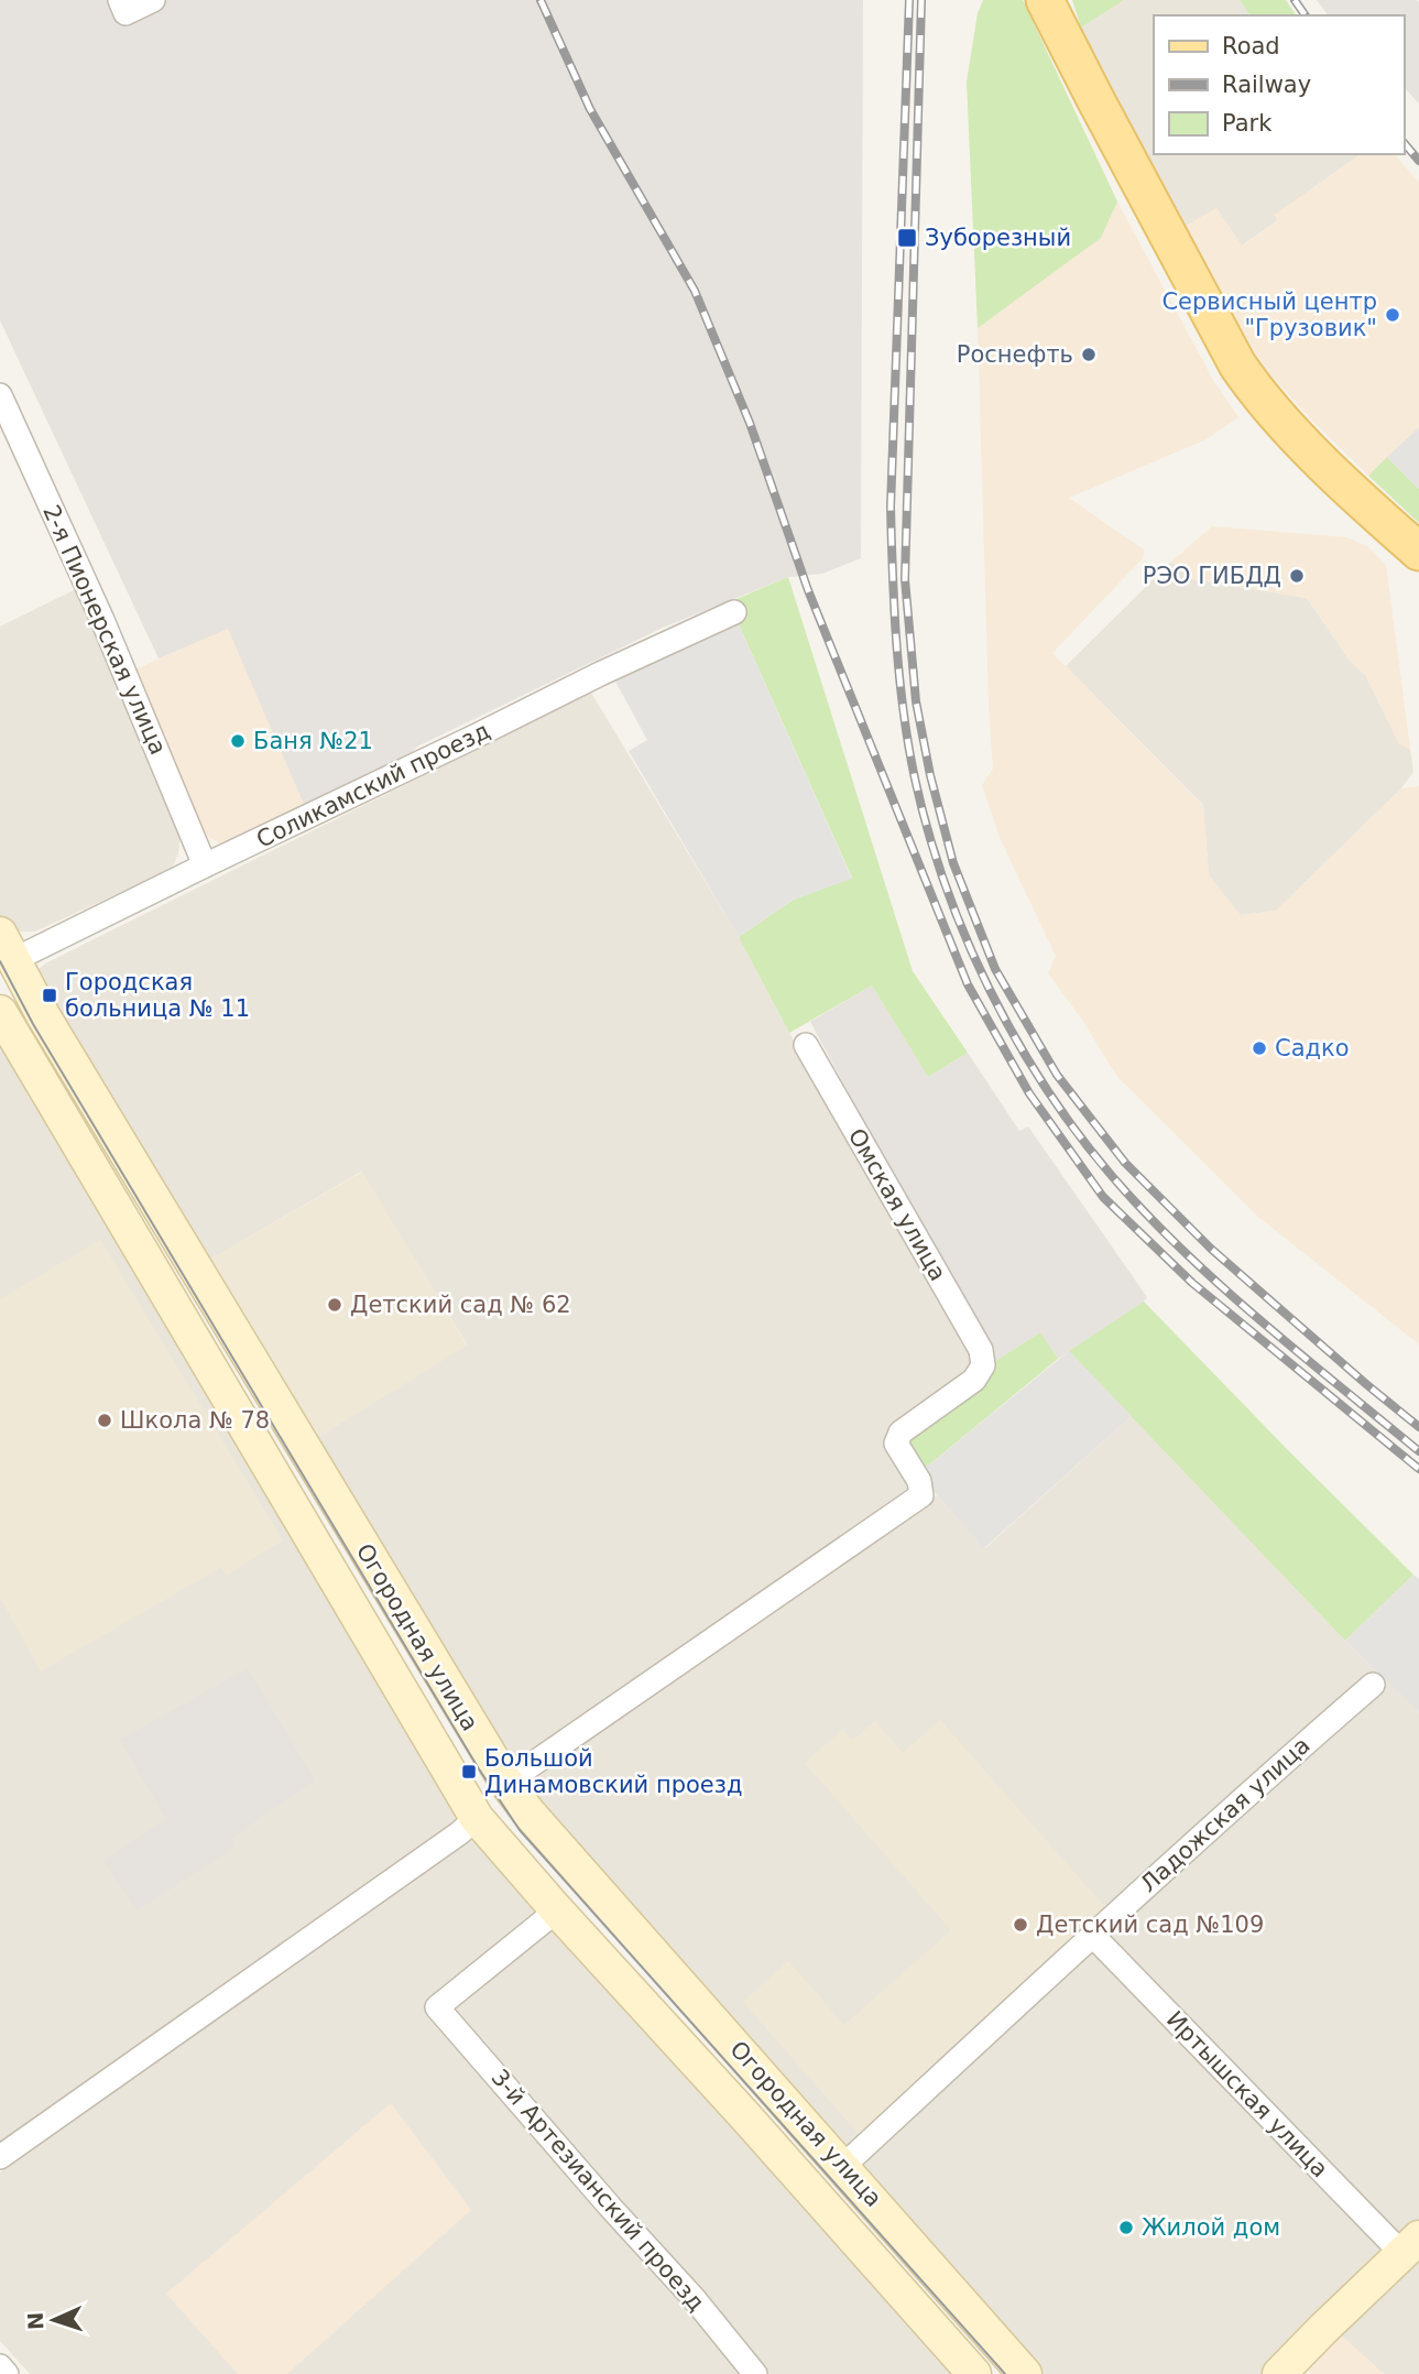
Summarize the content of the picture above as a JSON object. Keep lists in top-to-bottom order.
{
  "streets": {
    "street": [
      "2-я Пионерская улица",
      "Соликамский проезд",
      "Омская улица",
      "Огородная улица",
      "Ладожская улица",
      "Иртышская улица",
      "3-й Артезианский проезд"
    ]
  },
  "crossings": [
    ["2-я Пионерская улица", "Соликамский проезд"],
    ["Соликамский проезд", "Огородная улица"],
    ["Омская улица", "Огородная улица"],
    ["Огородная улица", "Ладожская улица"],
    ["Огородная улица", "3-й Артезианский проезд"],
    ["Ладожская улица", "Иртышская улица"]
  ],
  "places": {
    "transit": ["Зуборезный", "Городская больница № 11", "Большой Динамовский проезд"],
    "other": [
      "Сервисный центр \"Грузовик\"",
      "Роснефть",
      "РЭО ГИБДД",
      "Баня №21",
      "Садко",
      "Детский сад № 62",
      "Школа № 78",
      "Детский сад №109",
      "Жилой дом"
    ]
  },
  "legend": ["Road", "Railway", "Park"],
  "north": "left"
}
